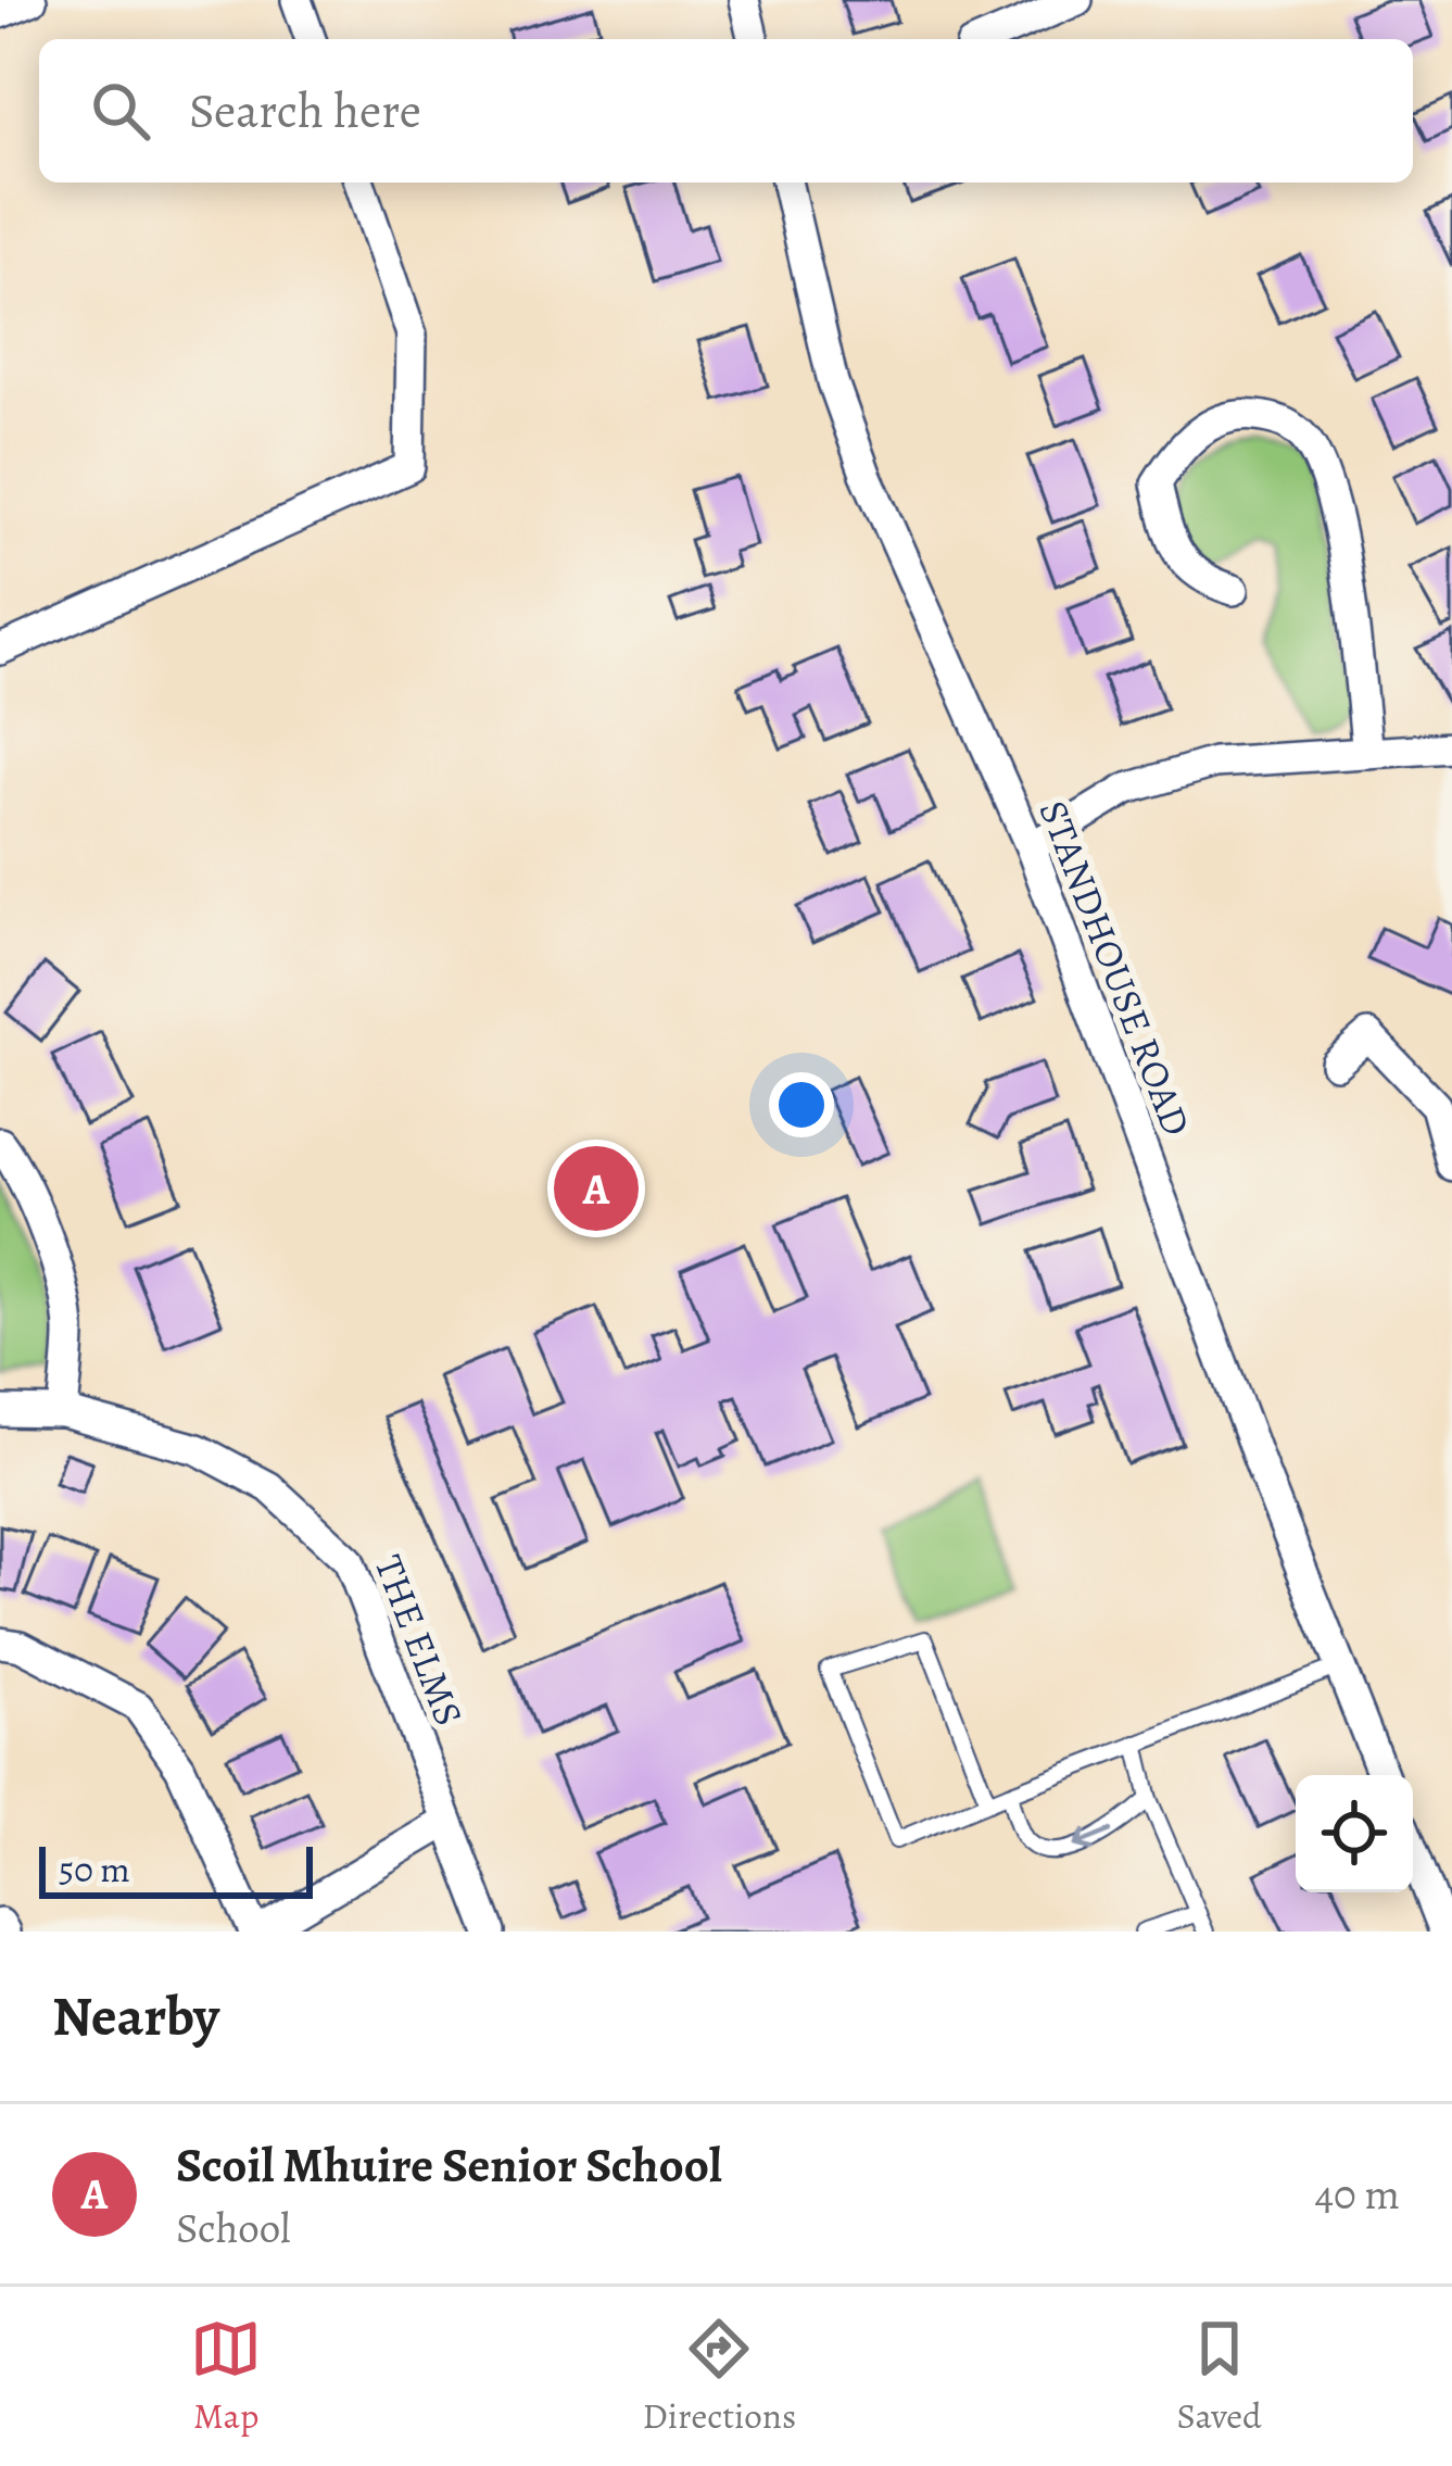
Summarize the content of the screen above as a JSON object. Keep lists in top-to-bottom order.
{
  "streets": {
    "street": ["STANDHOUSE ROAD", "THE ELMS"]
  },
  "scale_bar": "50 m",
  "page": {
    "search": "Search here",
    "pins": "A",
    "scale": "50 m",
    "heading": "Nearby",
    "list": [
      {
        "mark": "A",
        "name": "Scoil Mhuire Senior School",
        "note": "School",
        "value": "40 m"
      }
    ],
    "nav": ["Map", "Directions", "Saved"]
  }
}
